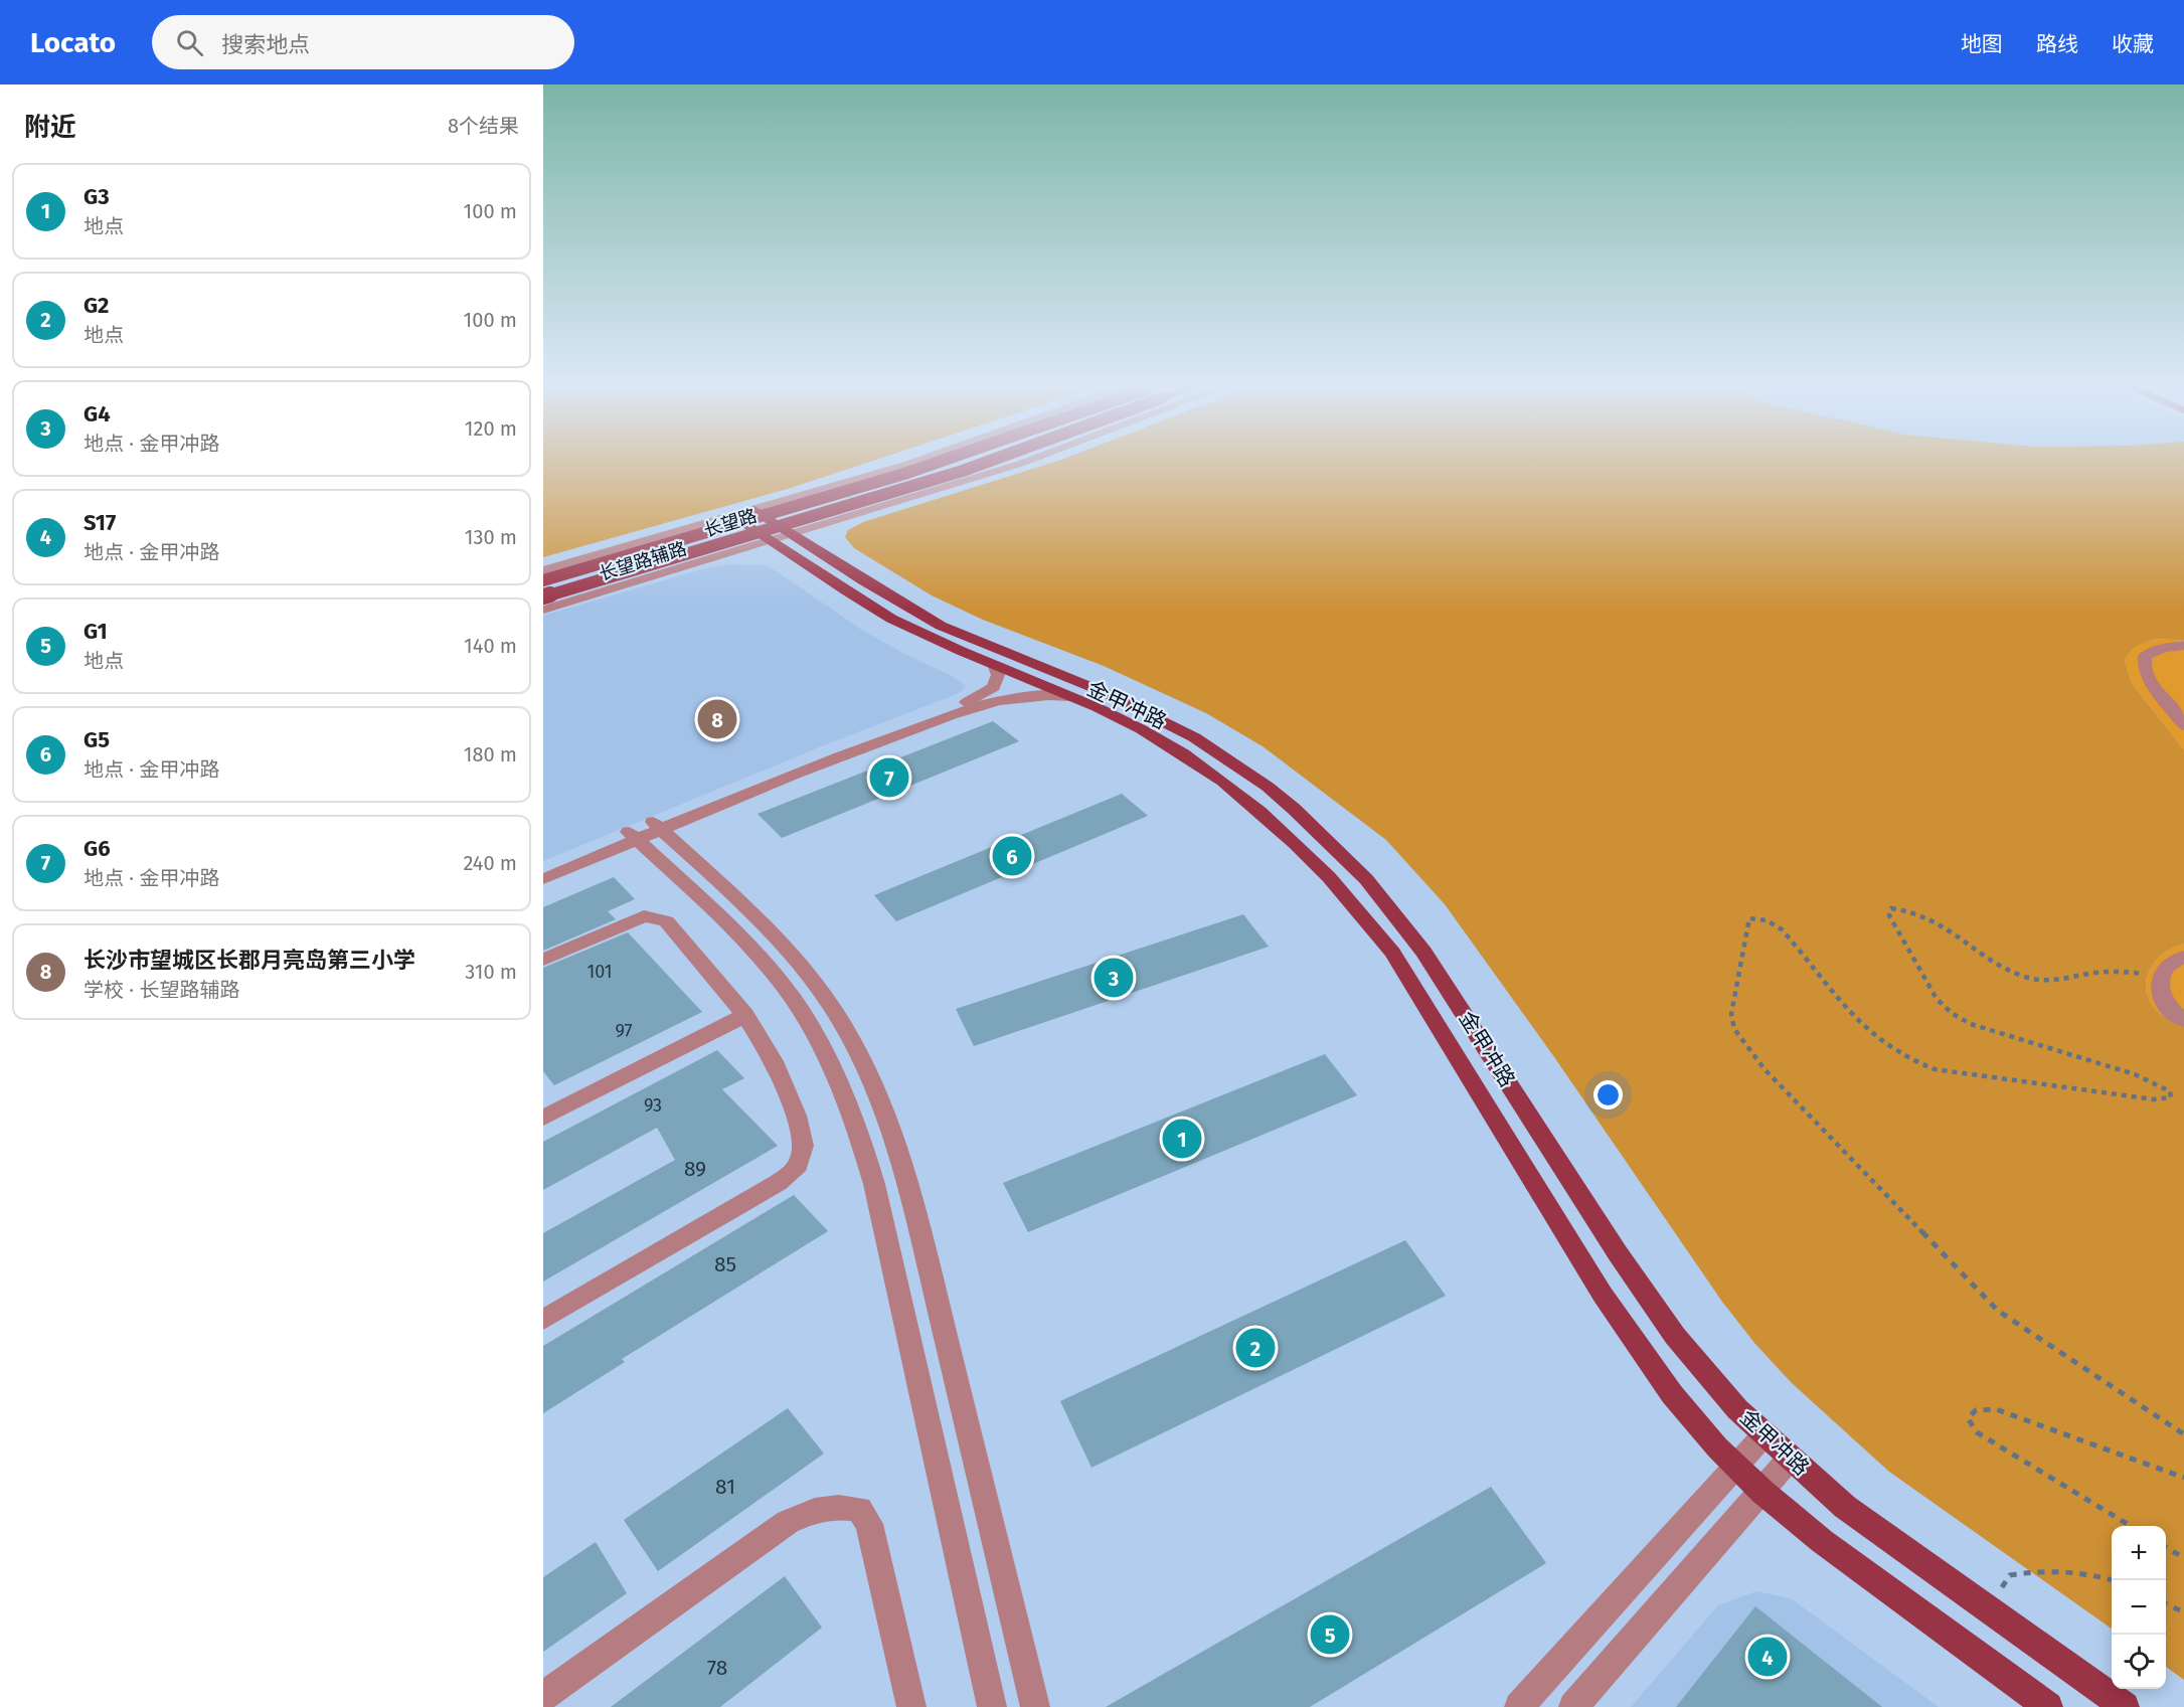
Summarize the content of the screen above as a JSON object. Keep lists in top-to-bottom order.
{
  "streets": {
    "main road": ["长望路", "金甲冲路"],
    "street": ["长望路辅路"]
  },
  "crossings": [
    ["长望路辅路", "金甲冲路"]
  ],
  "house_numbers": [
    "101",
    "97",
    "93",
    "89",
    "85",
    "81",
    "78"
  ],
  "page": {
    "header": "Locato",
    "search": "搜索地点",
    "nav": ["地图", "路线", "收藏"],
    "heading": ["附近", "8个结果"],
    "list": [
      {
        "mark": "1",
        "name": "G3",
        "note": "地点",
        "value": "100 m"
      },
      {
        "mark": "2",
        "name": "G2",
        "note": "地点",
        "value": "100 m"
      },
      {
        "mark": "3",
        "name": "G4",
        "note": "地点 · 金甲冲路",
        "value": "120 m"
      },
      {
        "mark": "4",
        "name": "S17",
        "note": "地点 · 金甲冲路",
        "value": "130 m"
      },
      {
        "mark": "5",
        "name": "G1",
        "note": "地点",
        "value": "140 m"
      },
      {
        "mark": "6",
        "name": "G5",
        "note": "地点 · 金甲冲路",
        "value": "180 m"
      },
      {
        "mark": "7",
        "name": "G6",
        "note": "地点 · 金甲冲路",
        "value": "240 m"
      },
      {
        "mark": "8",
        "name": "长沙市望城区长郡月亮岛第三小学",
        "note": "学校 · 长望路辅路",
        "value": "310 m"
      }
    ],
    "pins": [
      "8",
      "7",
      "6",
      "3",
      "1",
      "2",
      "5",
      "4"
    ],
    "map_buttons": ["+", "−"]
  }
}
